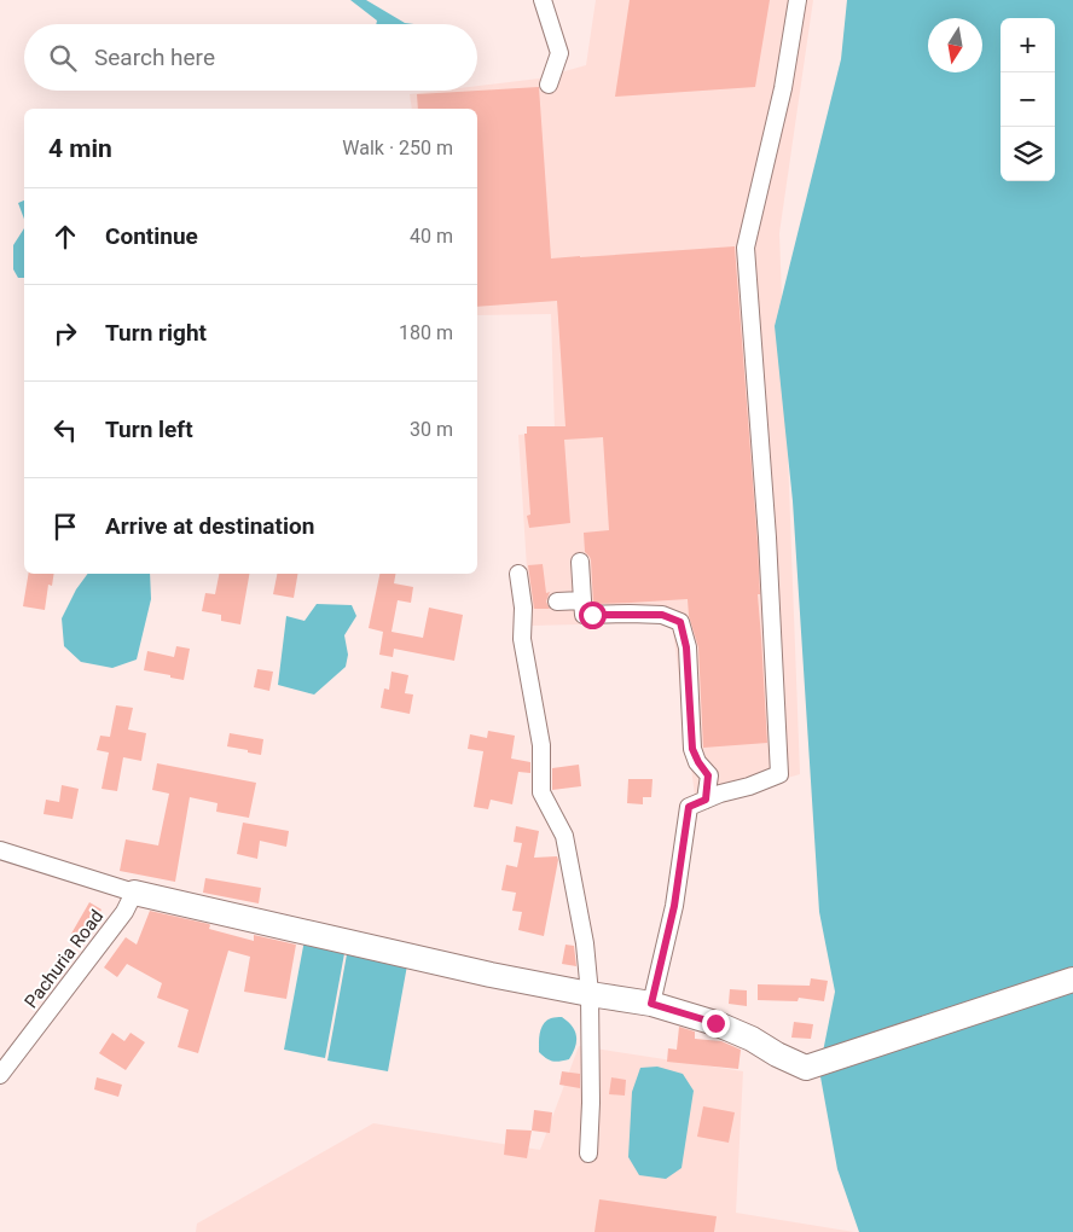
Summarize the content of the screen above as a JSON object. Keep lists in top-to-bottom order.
{
  "streets": {
    "street": ["Pachuria Road"]
  },
  "north": "bottom",
  "page": {
    "map_buttons": ["+", "−"],
    "search": "Search here",
    "heading": ["4 min", "Walk · 250 m"],
    "list": [
      ["Continue", "40 m"],
      ["Turn right", "180 m"],
      ["Turn left", "30 m"],
      "Arrive at destination"
    ]
  }
}
